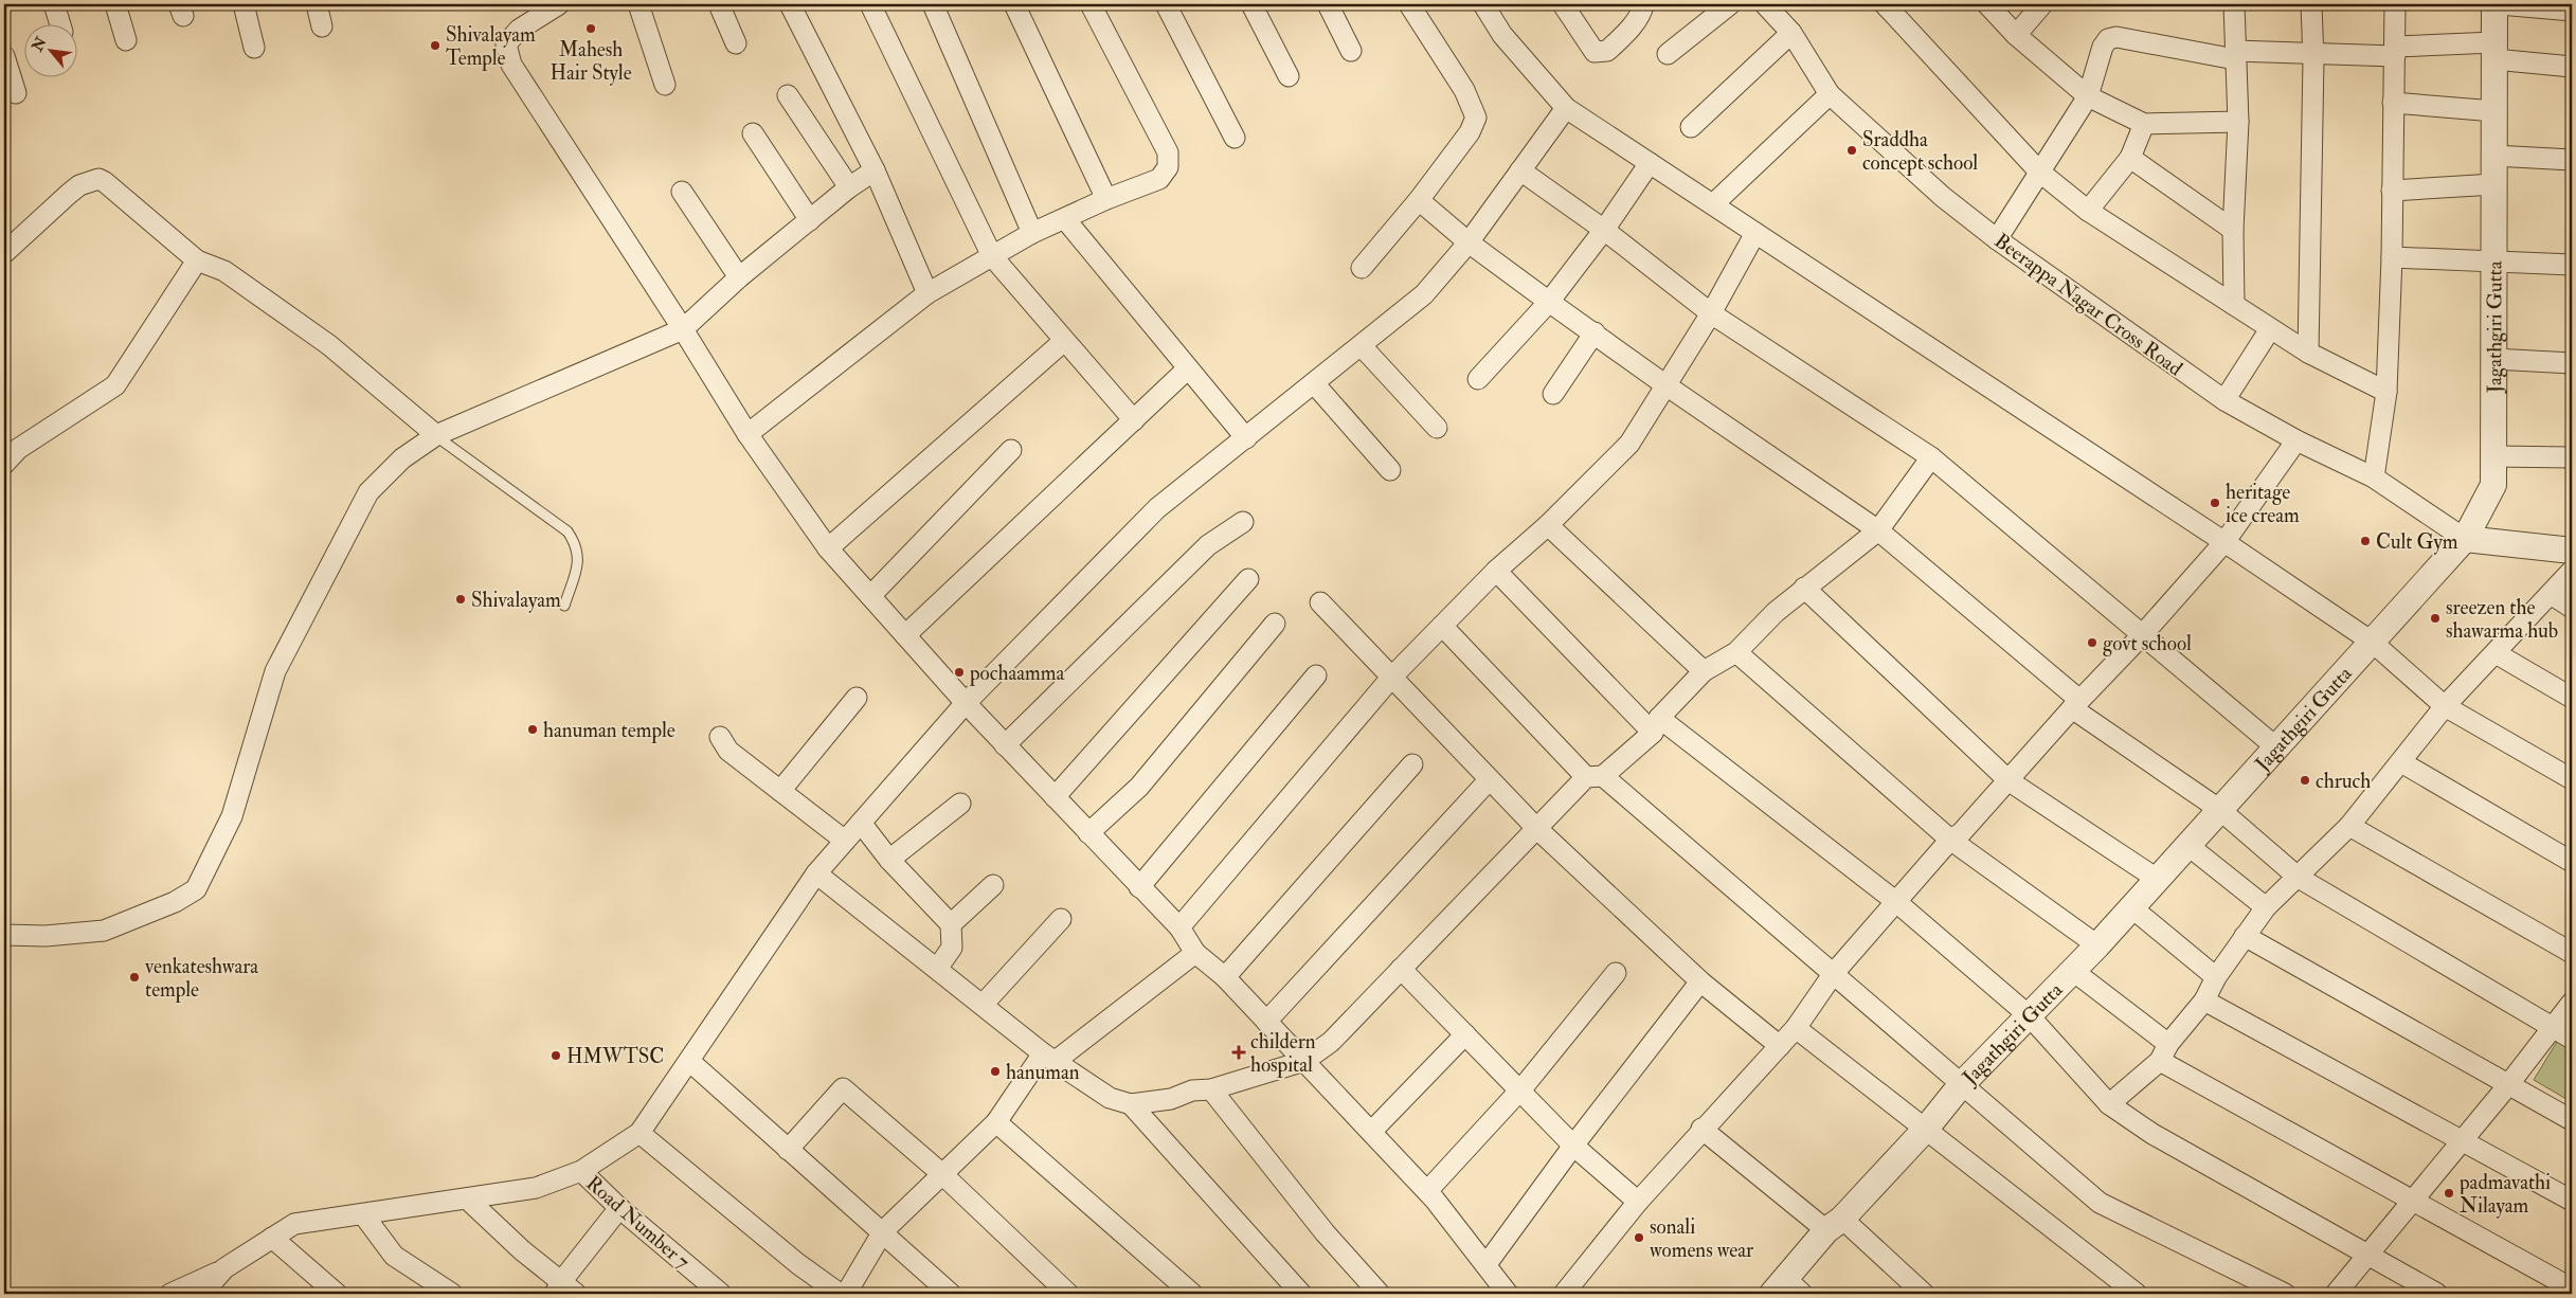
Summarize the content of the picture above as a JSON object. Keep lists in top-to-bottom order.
{
  "streets": {
    "street": ["Beerappa Nagar Cross Road", "Jagathgiri Gutta", "Road Number 7"]
  },
  "crossings": [
    ["Beerappa Nagar Cross Road", "Jagathgiri Gutta"]
  ],
  "places": {
    "other": [
      "Mahesh Hair Style",
      "Shivalayam Temple",
      "Sraddha concept school",
      "heritage ice cream",
      "Cult Gym",
      "Shivalayam",
      "sreezen the shawarma hub",
      "govt school",
      "pochaamma",
      "hanuman temple",
      "chruch",
      "venkateshwara temple",
      "HMWTSC",
      "hanuman",
      "padmavathi Nilayam",
      "sonali womens wear"
    ],
    "health": ["childern hospital"]
  },
  "north": "top left"
}
